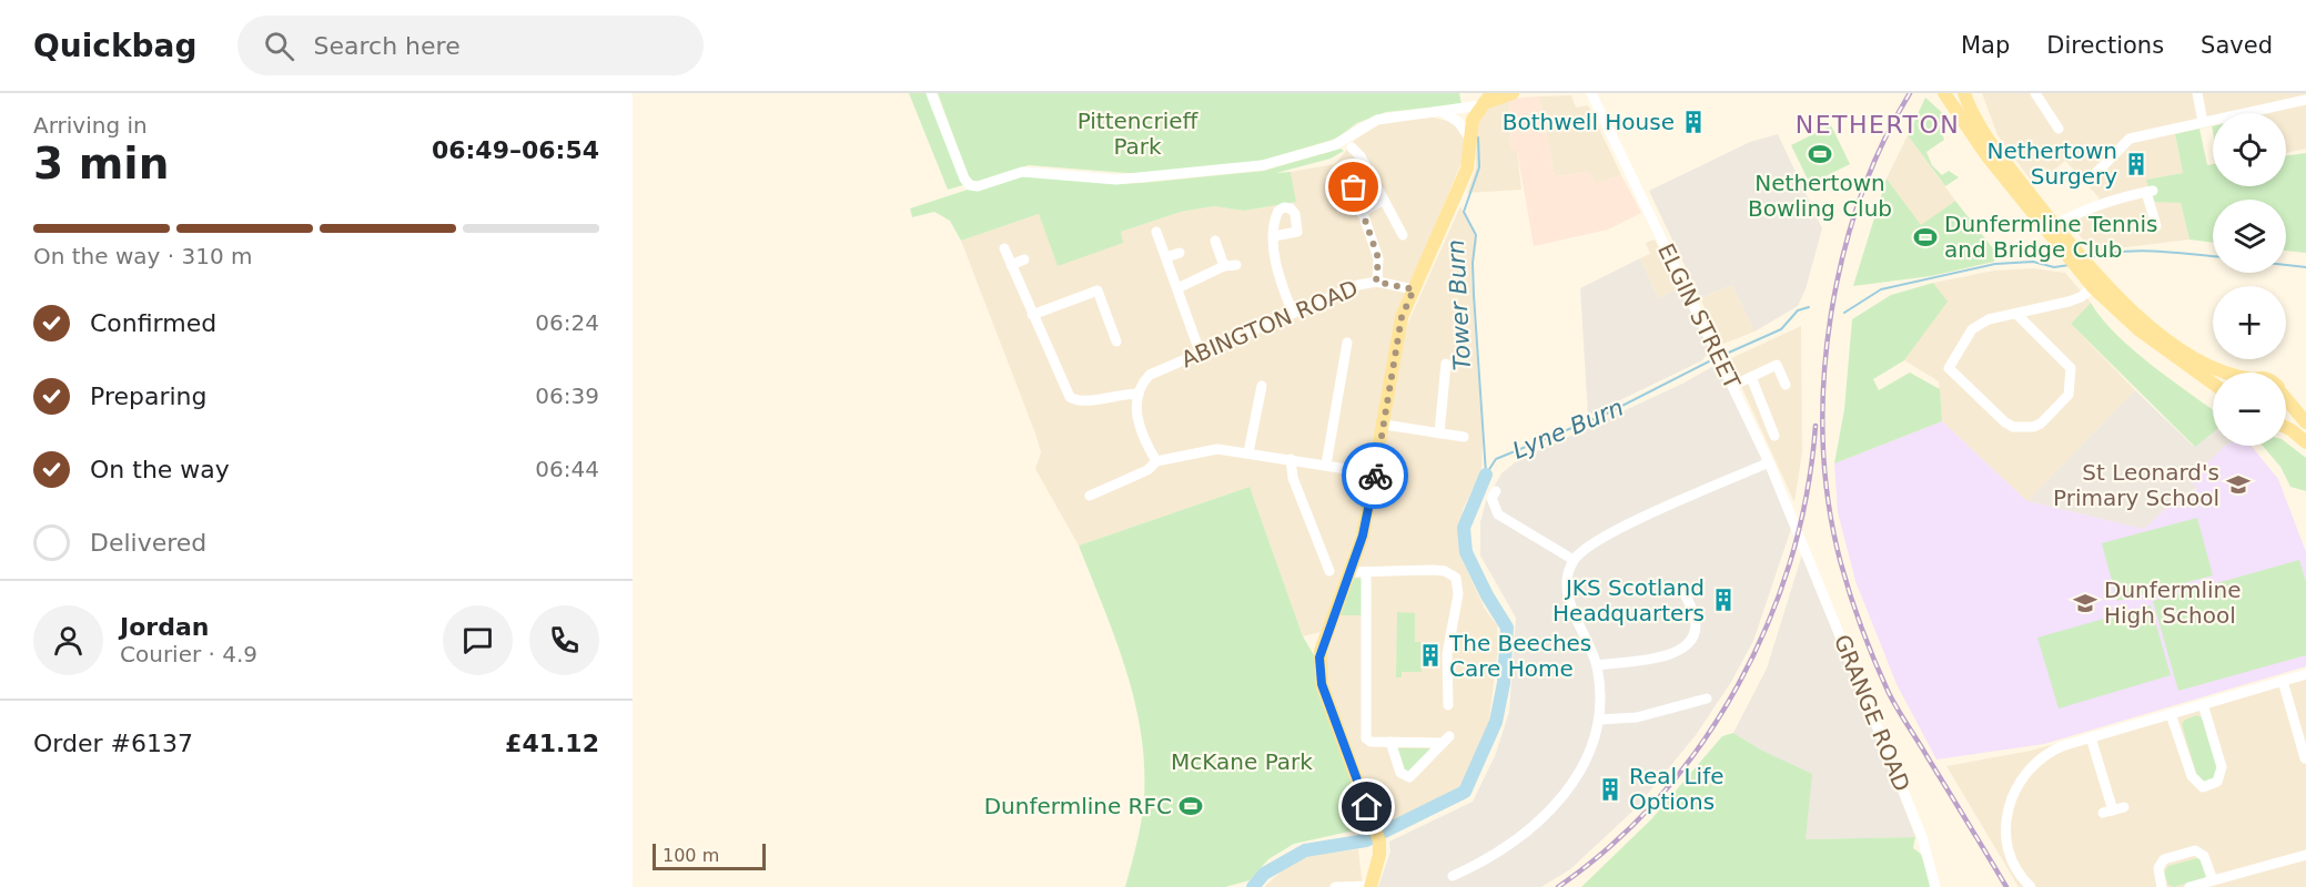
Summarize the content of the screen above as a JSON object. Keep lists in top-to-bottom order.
{
  "streets": {
    "street": ["ELGIN STREET", "ABINGTON ROAD", "GRANGE ROAD"]
  },
  "crossings": [
    ["ELGIN STREET", "GRANGE ROAD"]
  ],
  "districts": ["NETHERTON"],
  "water": ["Tower Burn", "Lyne Burn"],
  "parks": ["Pittencrieff Park", "McKane Park"],
  "places": {
    "building": [
      "Bothwell House",
      "Nethertown Surgery",
      "JKS Scotland Headquarters",
      "The Beeches Care Home",
      "Real Life Options"
    ],
    "sports": ["Nethertown Bowling Club", "Dunfermline Tennis and Bridge Club", "Dunfermline RFC"],
    "school or university": ["St Leonard's Primary School", "Dunfermline High School"]
  },
  "scale_bar": "100 m",
  "page": {
    "header": "Quickbag",
    "search": "Search here",
    "nav": ["Map", "Directions", "Saved"],
    "heading": ["3 min", "Arriving in", "06:49–06:54"],
    "panel": [
      "Jordan",
      "Courier · 4.9",
      "Order #6137",
      "£41.12"
    ],
    "map_buttons": ["+", "−"],
    "bar": "On the way · 310 m",
    "list": [
      ["Confirmed", "06:24"],
      ["Preparing", "06:39"],
      ["On the way", "06:44"],
      "Delivered"
    ],
    "scale": "100 m"
  }
}
